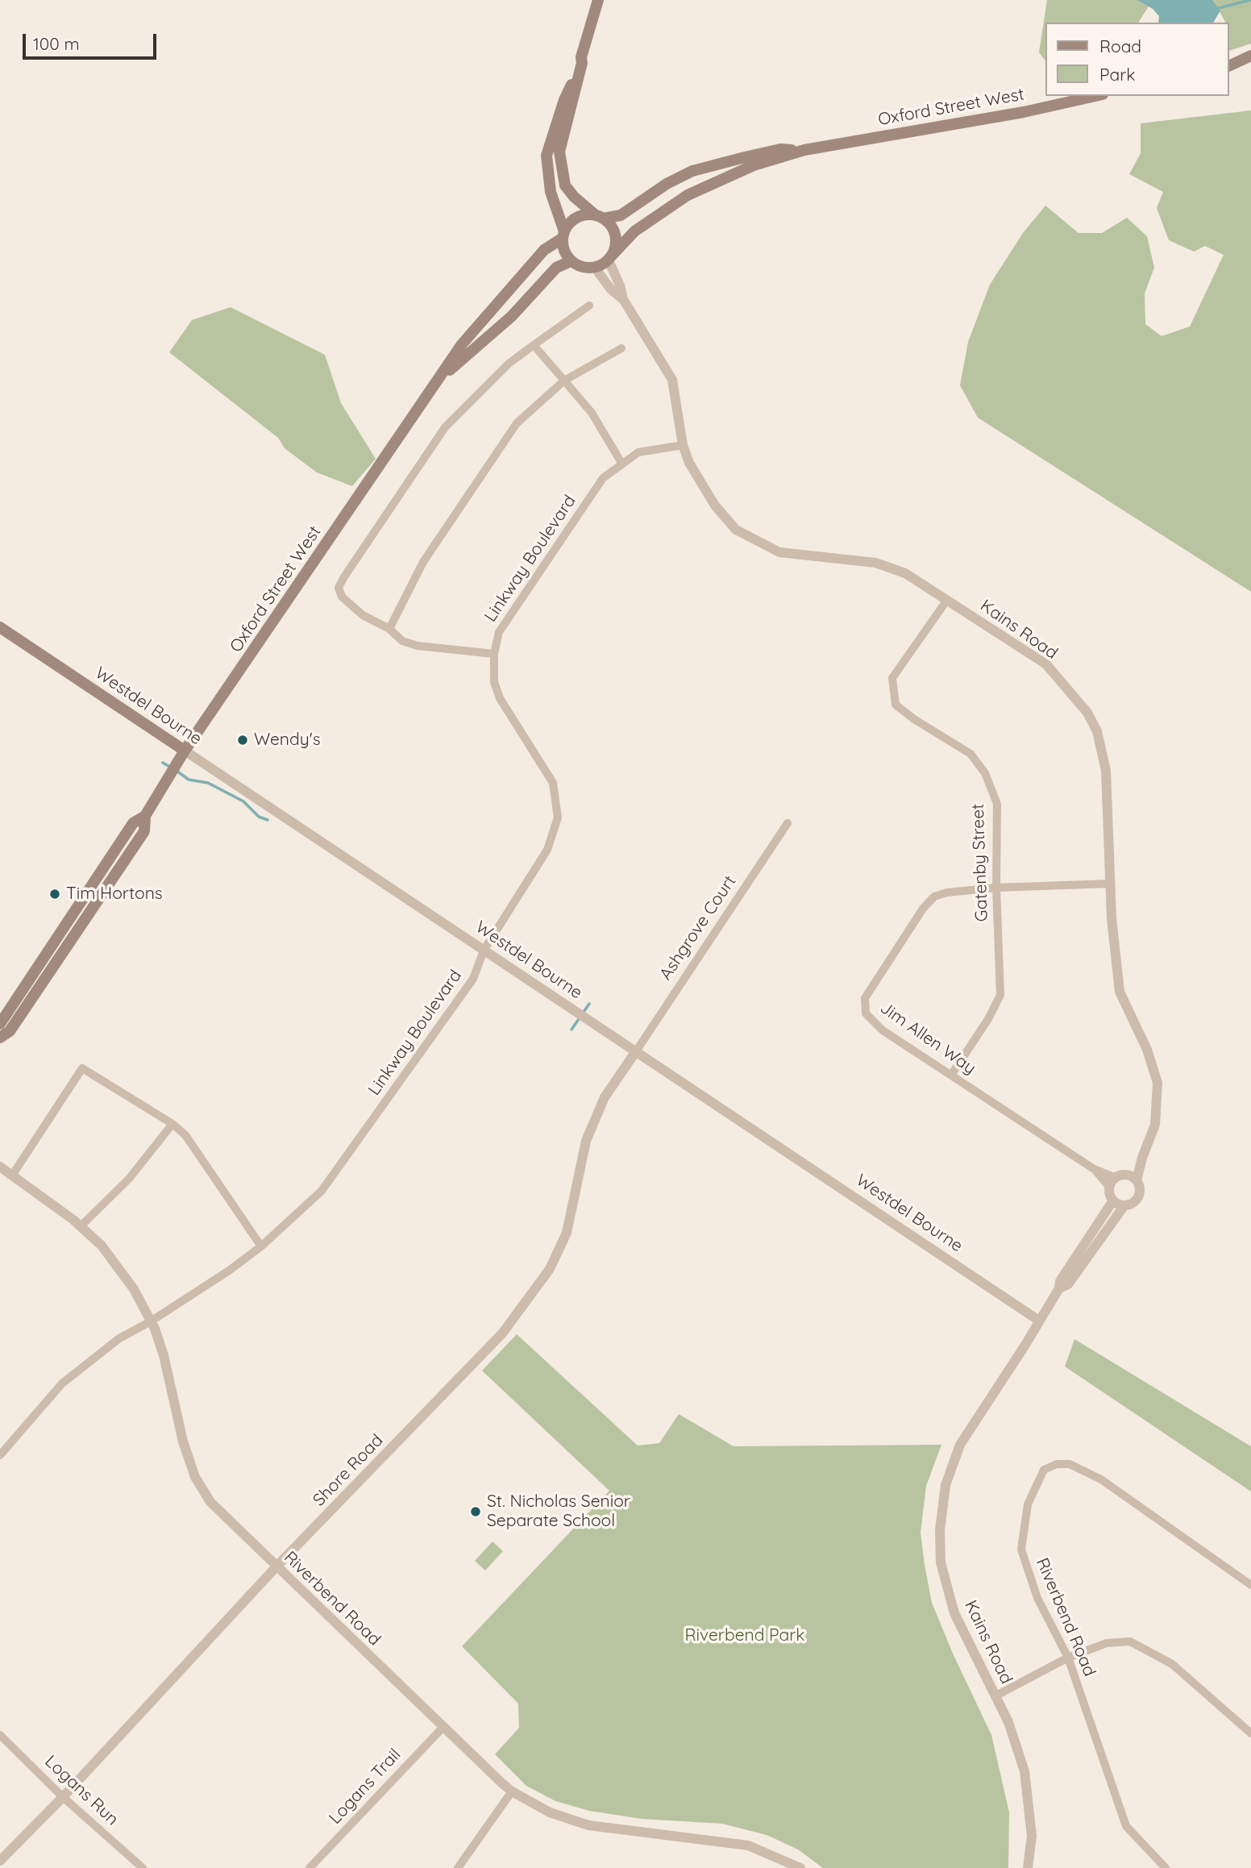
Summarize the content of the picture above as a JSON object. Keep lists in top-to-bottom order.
{
  "streets": {
    "main road": ["Oxford Street West", "Westdel Bourne"],
    "street": [
      "Linkway Boulevard",
      "Kains Road",
      "Gatenby Street",
      "Ashgrove Court",
      "Jim Allen Way",
      "Shore Road",
      "Riverbend Road",
      "Logans Trail",
      "Logans Run"
    ]
  },
  "crossings": [
    ["Oxford Street West", "Kains Road"],
    ["Oxford Street West", "Westdel Bourne"],
    ["Linkway Boulevard", "Kains Road"],
    ["Linkway Boulevard", "Westdel Bourne"],
    ["Linkway Boulevard", "Riverbend Road"],
    ["Kains Road", "Westdel Bourne"],
    ["Kains Road", "Gatenby Street"],
    ["Kains Road", "Jim Allen Way"],
    ["Westdel Bourne", "Ashgrove Court"],
    ["Westdel Bourne", "Shore Road"],
    ["Gatenby Street", "Jim Allen Way"],
    ["Ashgrove Court", "Shore Road"],
    ["Shore Road", "Riverbend Road"],
    ["Shore Road", "Logans Run"],
    ["Riverbend Road", "Logans Trail"]
  ],
  "parks": ["Riverbend Park"],
  "places": ["Wendy's", "Tim Hortons", "St. Nicholas Senior Separate School"],
  "legend": ["Road", "Park"],
  "scale_bar": "100 m"
}
